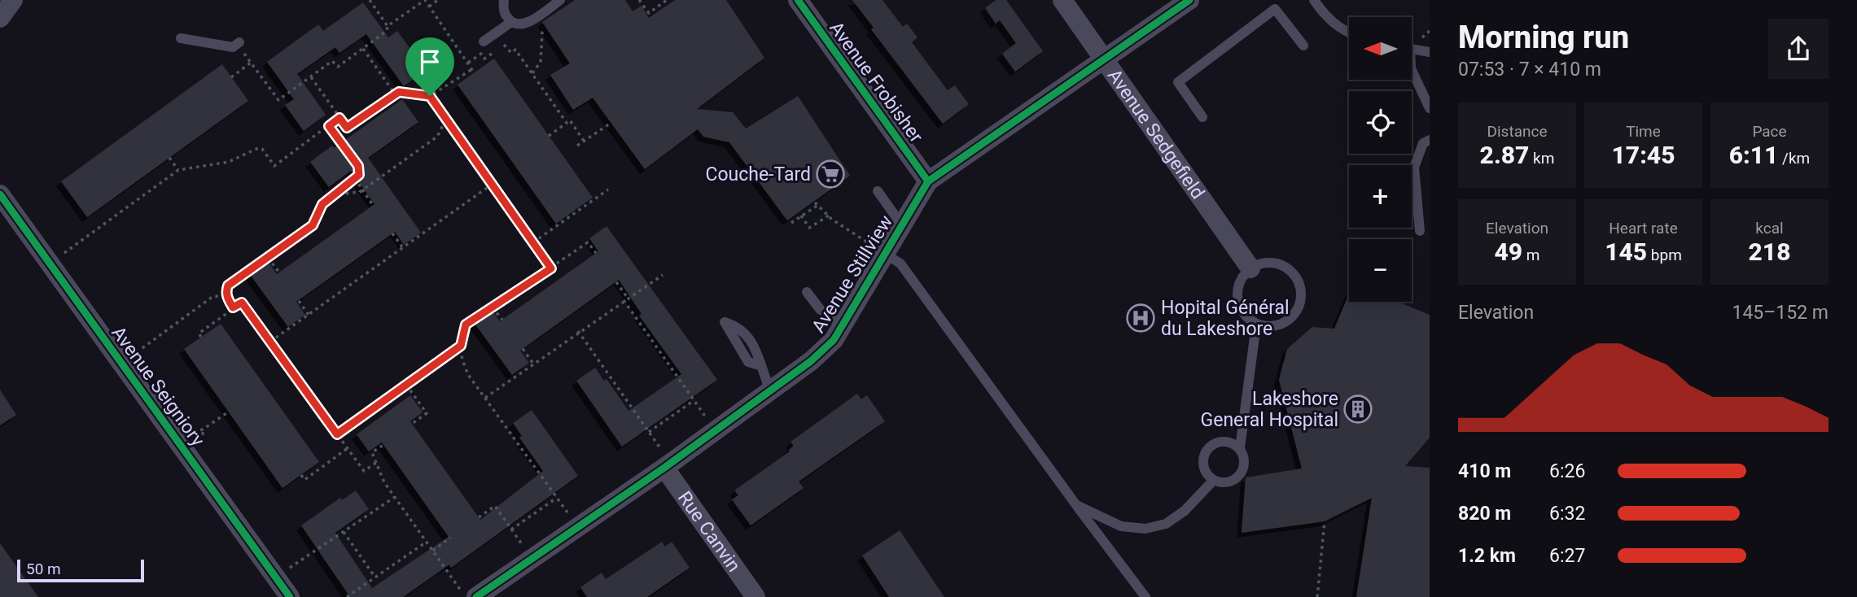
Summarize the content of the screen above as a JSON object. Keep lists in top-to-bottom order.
{
  "streets": {
    "street": [
      "Avenue Frobisher",
      "Avenue Sedgefield",
      "Avenue Stillview",
      "Avenue Seigniory",
      "Rue Canvin"
    ]
  },
  "crossings": [
    ["Avenue Frobisher", "Avenue Stillview"],
    ["Avenue Sedgefield", "Avenue Stillview"],
    ["Avenue Stillview", "Rue Canvin"]
  ],
  "places": {
    "supermarket": ["Couche-Tard"],
    "hospital": ["Hopital Général du Lakeshore"],
    "building": ["Lakeshore General Hospital"]
  },
  "scale_bar": "50 m",
  "north": "left",
  "page": {
    "heading": ["Morning run", "07:53 · 7 × 410 m"],
    "map_buttons": ["+", "−"],
    "stats": [
      ["Distance", "2.87 km"],
      ["Time", "17:45"],
      ["Pace", "6:11 /km"],
      ["Elevation", "49 m"],
      ["Heart rate", "145 bpm"],
      ["kcal", "218"]
    ],
    "chart": ["Elevation", "145–152 m"],
    "list": [
      {
        "name": "410 m",
        "note": "6:26"
      },
      {
        "name": "820 m",
        "note": "6:32"
      },
      {
        "name": "1.2 km",
        "note": "6:27"
      }
    ],
    "scale": "50 m"
  }
}
